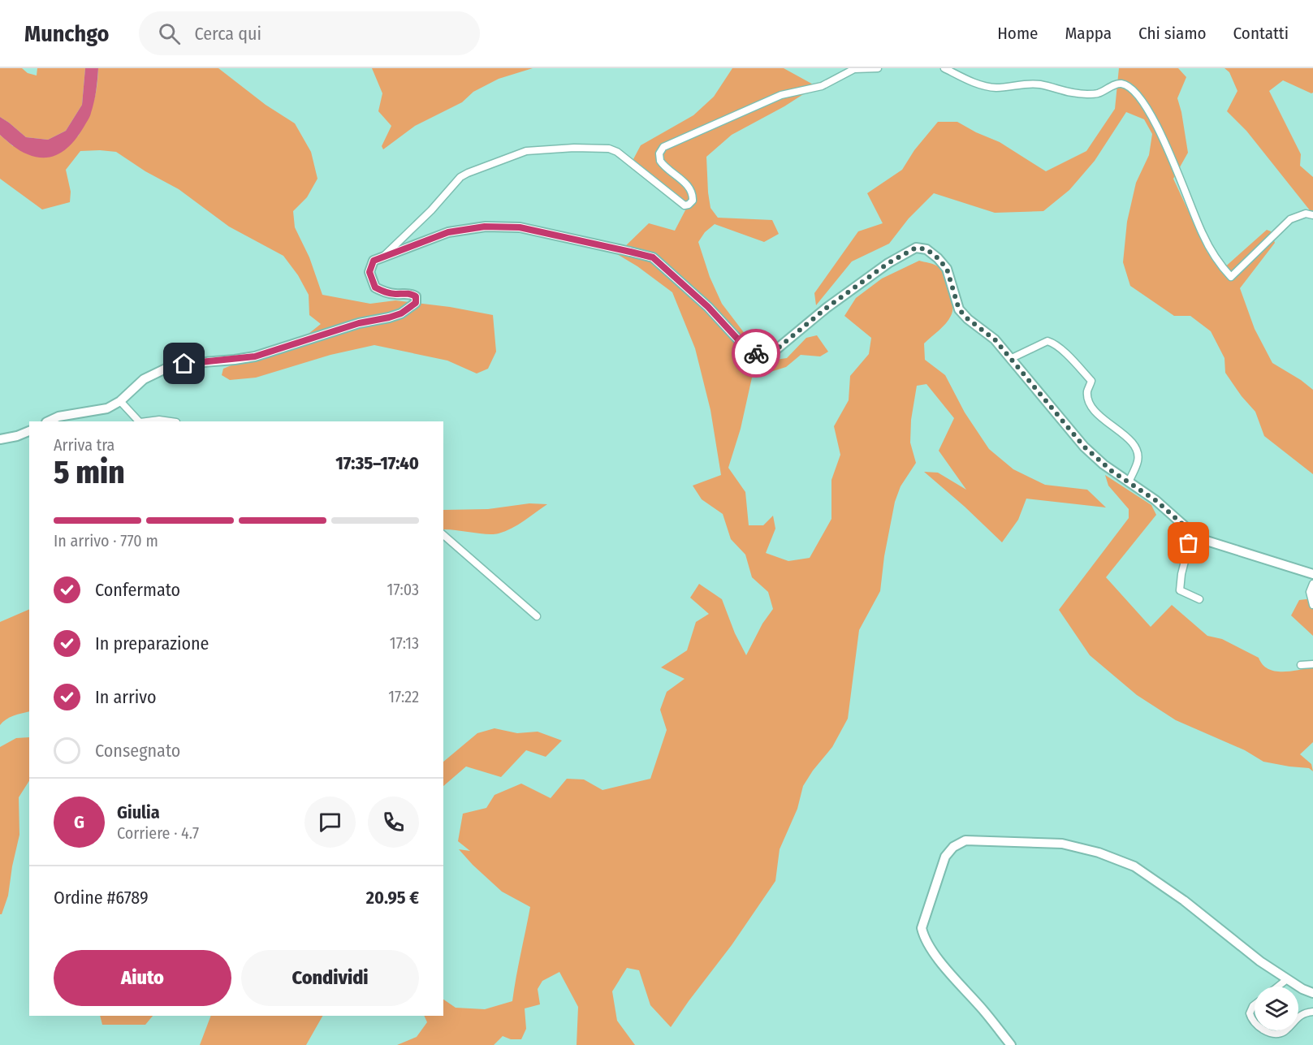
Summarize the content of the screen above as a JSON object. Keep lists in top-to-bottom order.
{
  "page": {
    "header": "Munchgo",
    "search": "Cerca qui",
    "nav": [
      "Home",
      "Mappa",
      "Chi siamo",
      "Contatti"
    ],
    "heading": ["5 min", "Arriva tra", "17:35–17:40"],
    "panel": [
      "Giulia",
      "Corriere · 4.7",
      "Ordine #6789",
      "20.95 €"
    ],
    "bar": "In arrivo · 770 m",
    "list": [
      ["Confermato", "17:03"],
      ["In preparazione", "17:13"],
      ["In arrivo", "17:22"],
      "Consegnato"
    ],
    "round": "G",
    "buttons": ["Aiuto", "Condividi"]
  }
}
